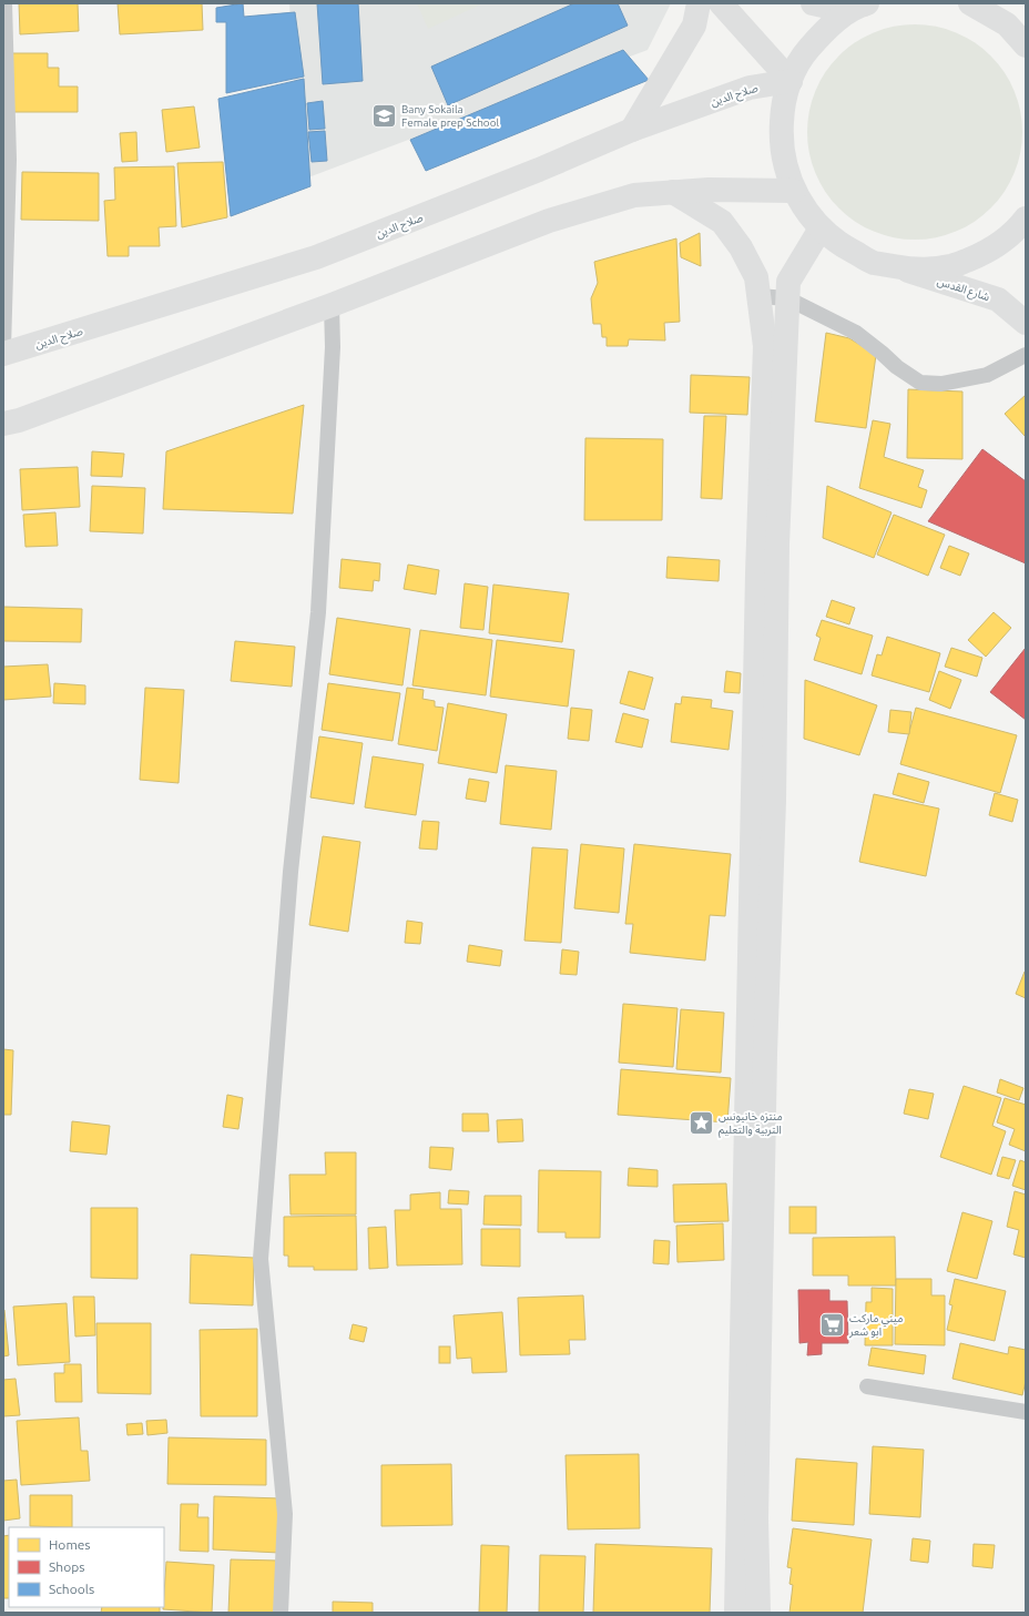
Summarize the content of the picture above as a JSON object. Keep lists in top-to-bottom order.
{
  "streets": {
    "main road": ["صلاح الدين", "شارع القدس"]
  },
  "places": {
    "school or university": ["Bany Sokaila Female prep School"],
    "place": ["منتزه خانيونس التربية والتعليم"],
    "supermarket": ["ميني ماركت ابو شعر"]
  },
  "legend": ["Homes", "Shops", "Schools"]
}
